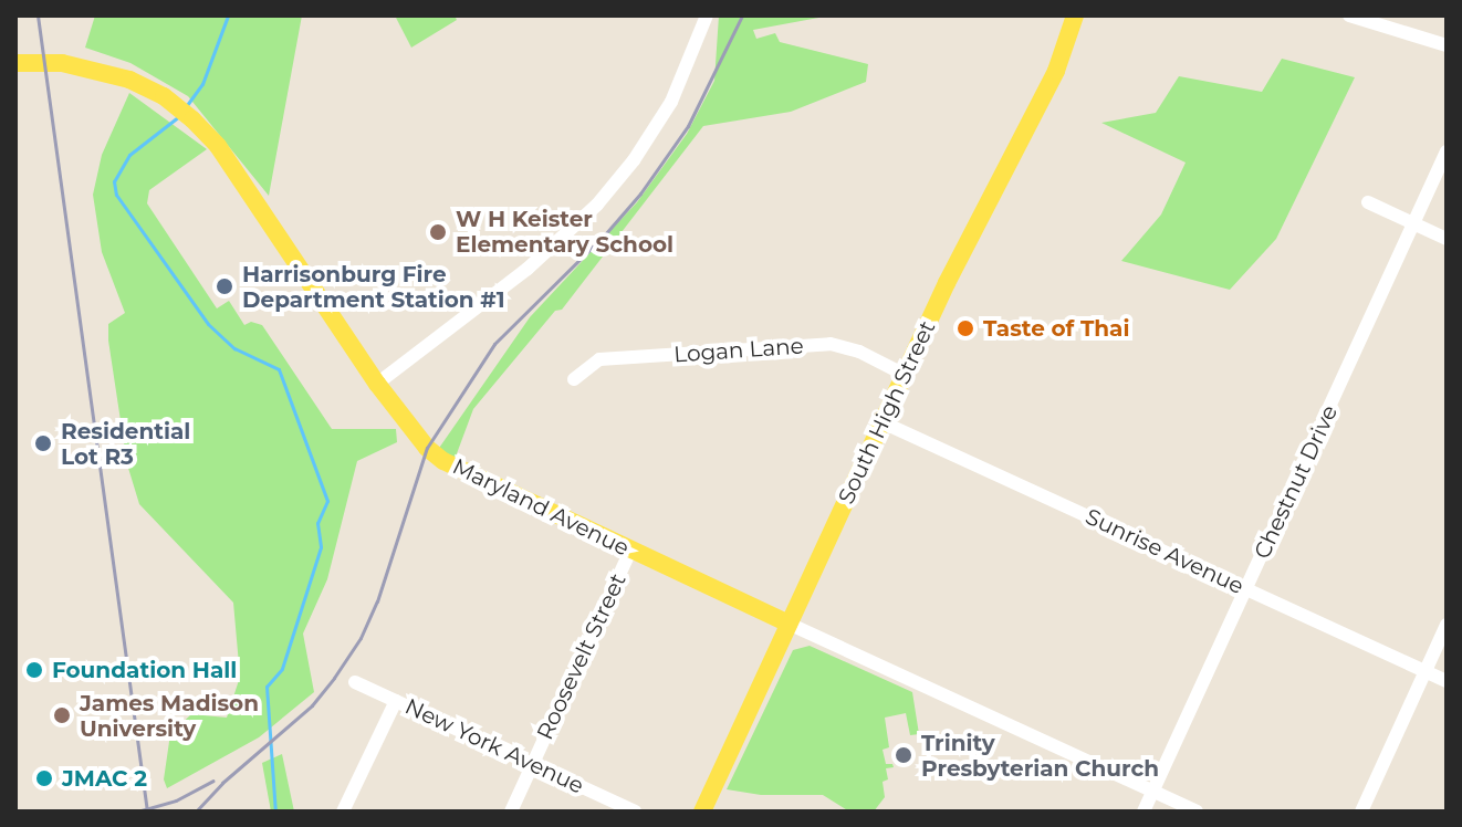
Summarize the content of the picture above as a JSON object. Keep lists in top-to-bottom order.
{
  "streets": {
    "main road": ["South High Street", "Maryland Avenue"],
    "street": [
      "Logan Lane",
      "Chestnut Drive",
      "Sunrise Avenue",
      "Roosevelt Street",
      "New York Avenue"
    ]
  },
  "crossings": [
    ["Logan Lane", "South High Street"],
    ["South High Street", "Maryland Avenue"],
    ["South High Street", "Sunrise Avenue"],
    ["Chestnut Drive", "Maryland Avenue"],
    ["Chestnut Drive", "Sunrise Avenue"],
    ["Maryland Avenue", "Roosevelt Street"],
    ["Roosevelt Street", "New York Avenue"]
  ],
  "places": [
    "W H Keister Elementary School",
    "Harrisonburg Fire Department Station #1",
    "Taste of Thai",
    "Residential Lot R3",
    "Foundation Hall",
    "James Madison University",
    "Trinity Presbyterian Church",
    "JMAC 2"
  ]
}
